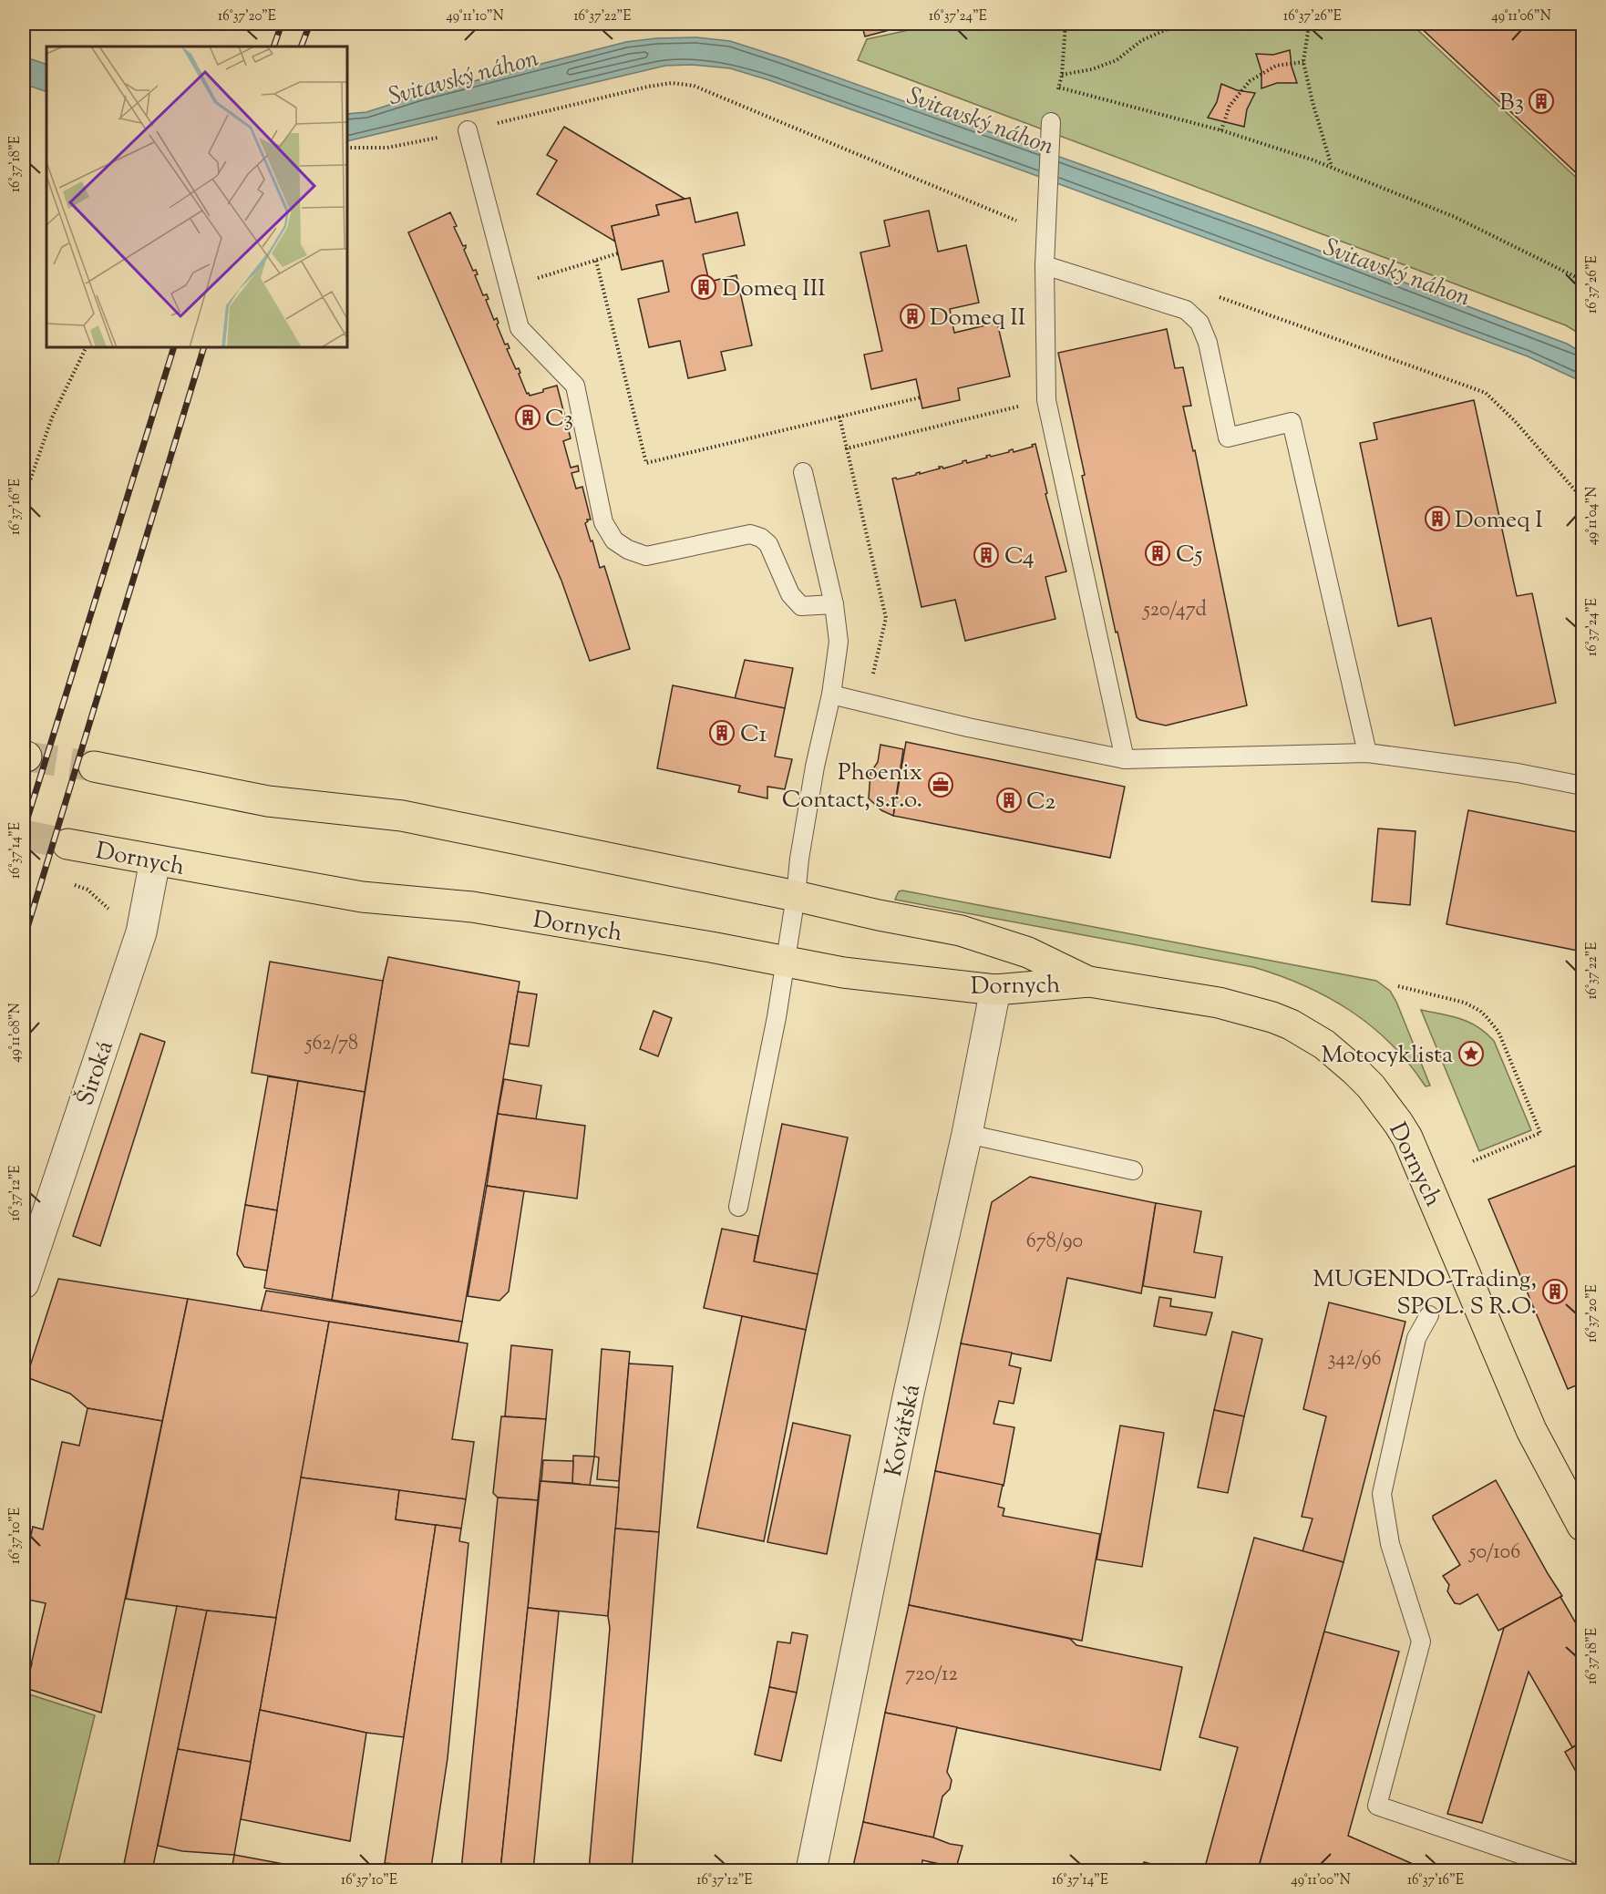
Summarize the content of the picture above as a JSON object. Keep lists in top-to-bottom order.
{
  "streets": {
    "main road": ["Dornych"],
    "street": ["Široká", "Kovářská"]
  },
  "crossings": [
    ["Dornych", "Široká"],
    ["Dornych", "Kovářská"]
  ],
  "water": ["Svitavský náhon"],
  "places": {
    "building": [
      "B3",
      "Domeq III",
      "Domeq II",
      "C3",
      "Domeq I",
      "C5",
      "C4",
      "C1",
      "C2",
      "MUGENDO-Trading, SPOL. S R.O."
    ],
    "office": ["Phoenix Contact, s.r.o."],
    "place": ["Motocyklista"]
  },
  "house_numbers": [
    "520/47d",
    "562/78",
    "678/90",
    "342/96",
    "50/106",
    "720/12"
  ],
  "coordinates": [
    "16°37'20\"E",
    "49°11'10\"N",
    "16°37'22\"E",
    "16°37'24\"E",
    "16°37'26\"E",
    "49°11'06\"N",
    "16°37'18\"E",
    "16°37'16\"E",
    "49°11'04\"N",
    "16°37'14\"E",
    "49°11'08\"N",
    "16°37'12\"E",
    "16°37'10\"E",
    "49°11'00\"N"
  ]
}
